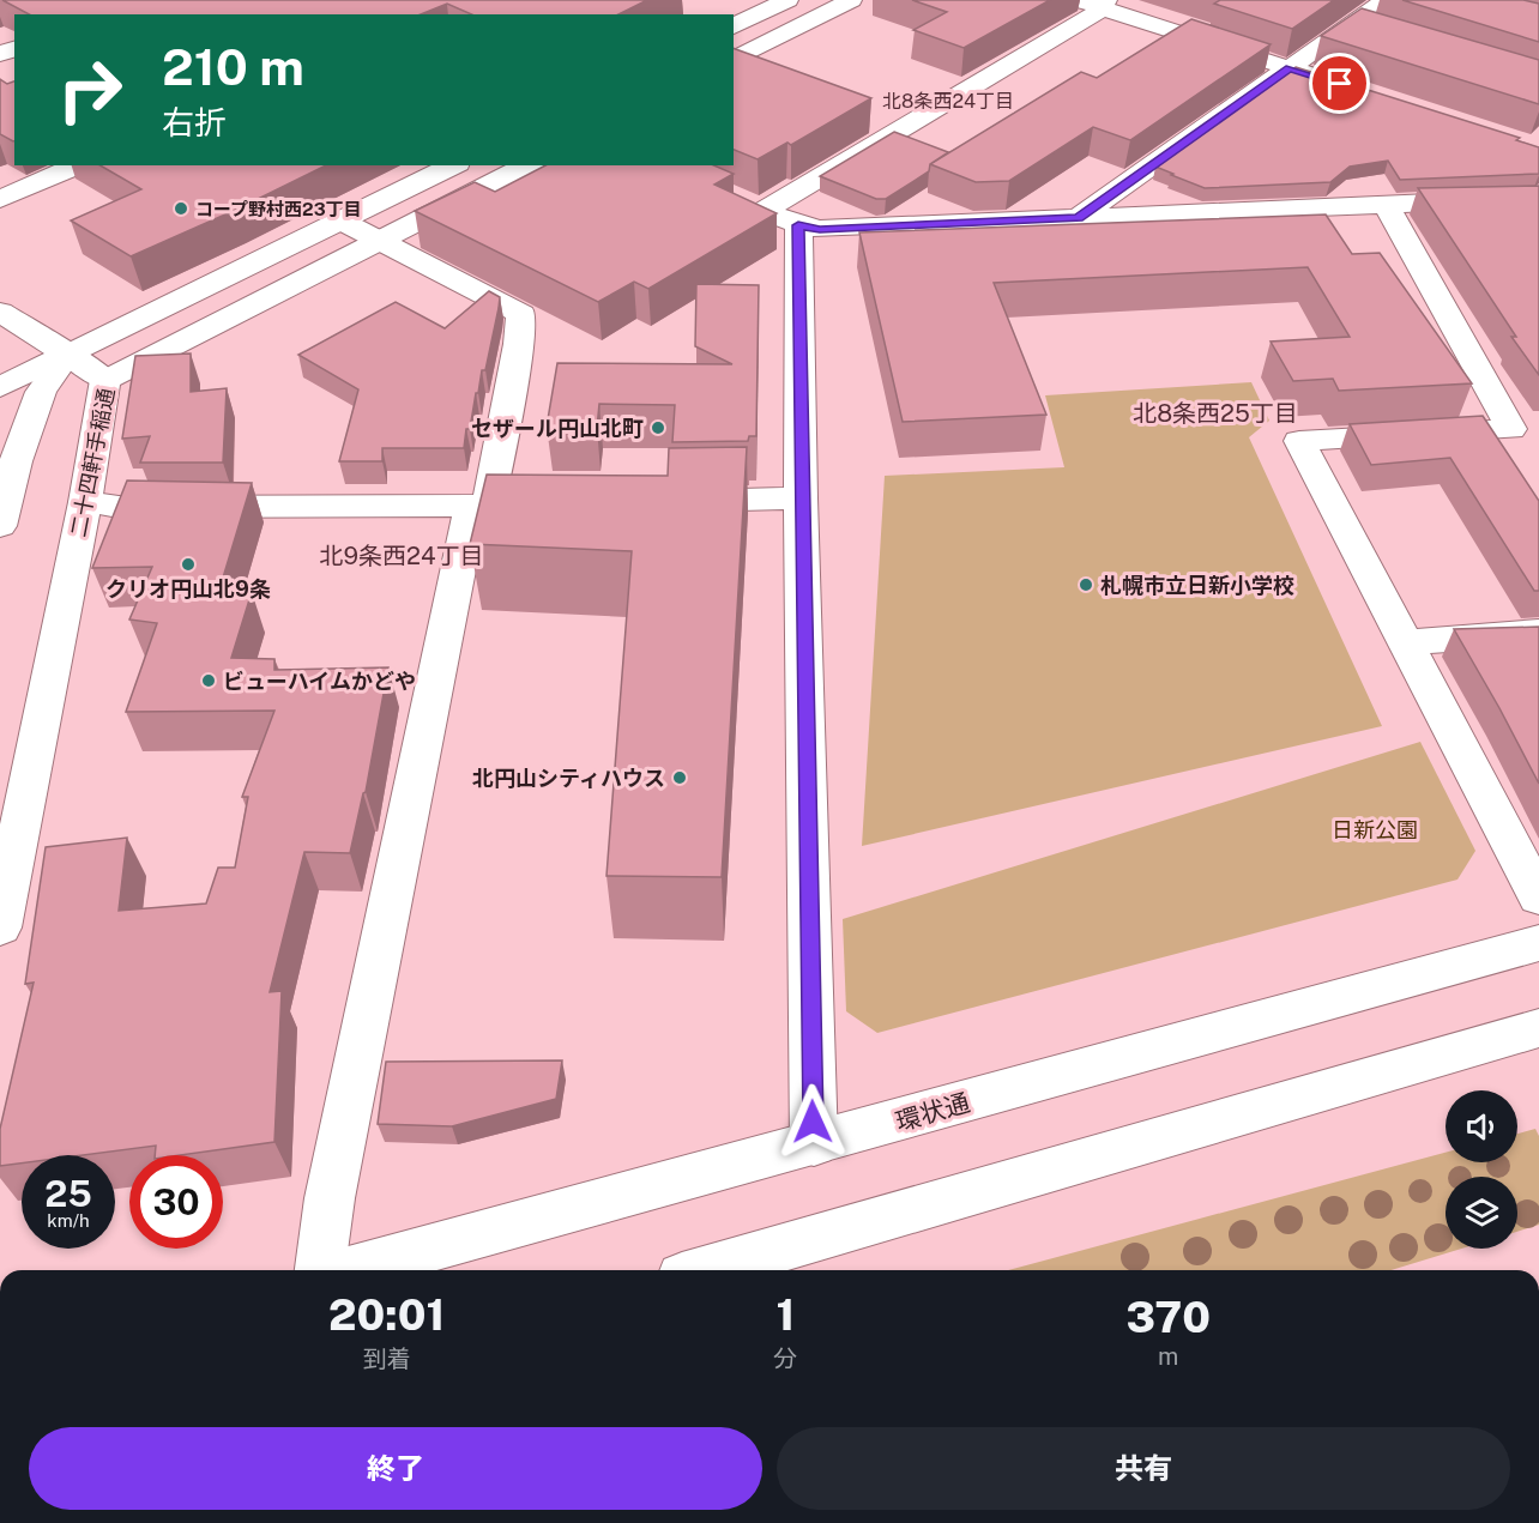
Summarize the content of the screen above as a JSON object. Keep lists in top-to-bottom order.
{
  "streets": {
    "street": ["二十四軒手稲通", "環状通"]
  },
  "districts": ["北8条西24丁目", "北8条西25丁目", "北9条西24丁目"],
  "parks": ["日新公園"],
  "places": [
    "コープ野村西23丁目",
    "セザール円山北町",
    "クリオ円山北9条",
    "札幌市立日新小学校",
    "ビューハイムかどや",
    "北円山シティハウス"
  ],
  "page": {
    "turn": ["210 m", "右折"],
    "speed": "25 km/h",
    "limit": "30",
    "eta": [
      "20:01",
      "到着",
      "1",
      "分",
      "370",
      "m"
    ],
    "buttons": ["終了", "共有"]
  }
}
